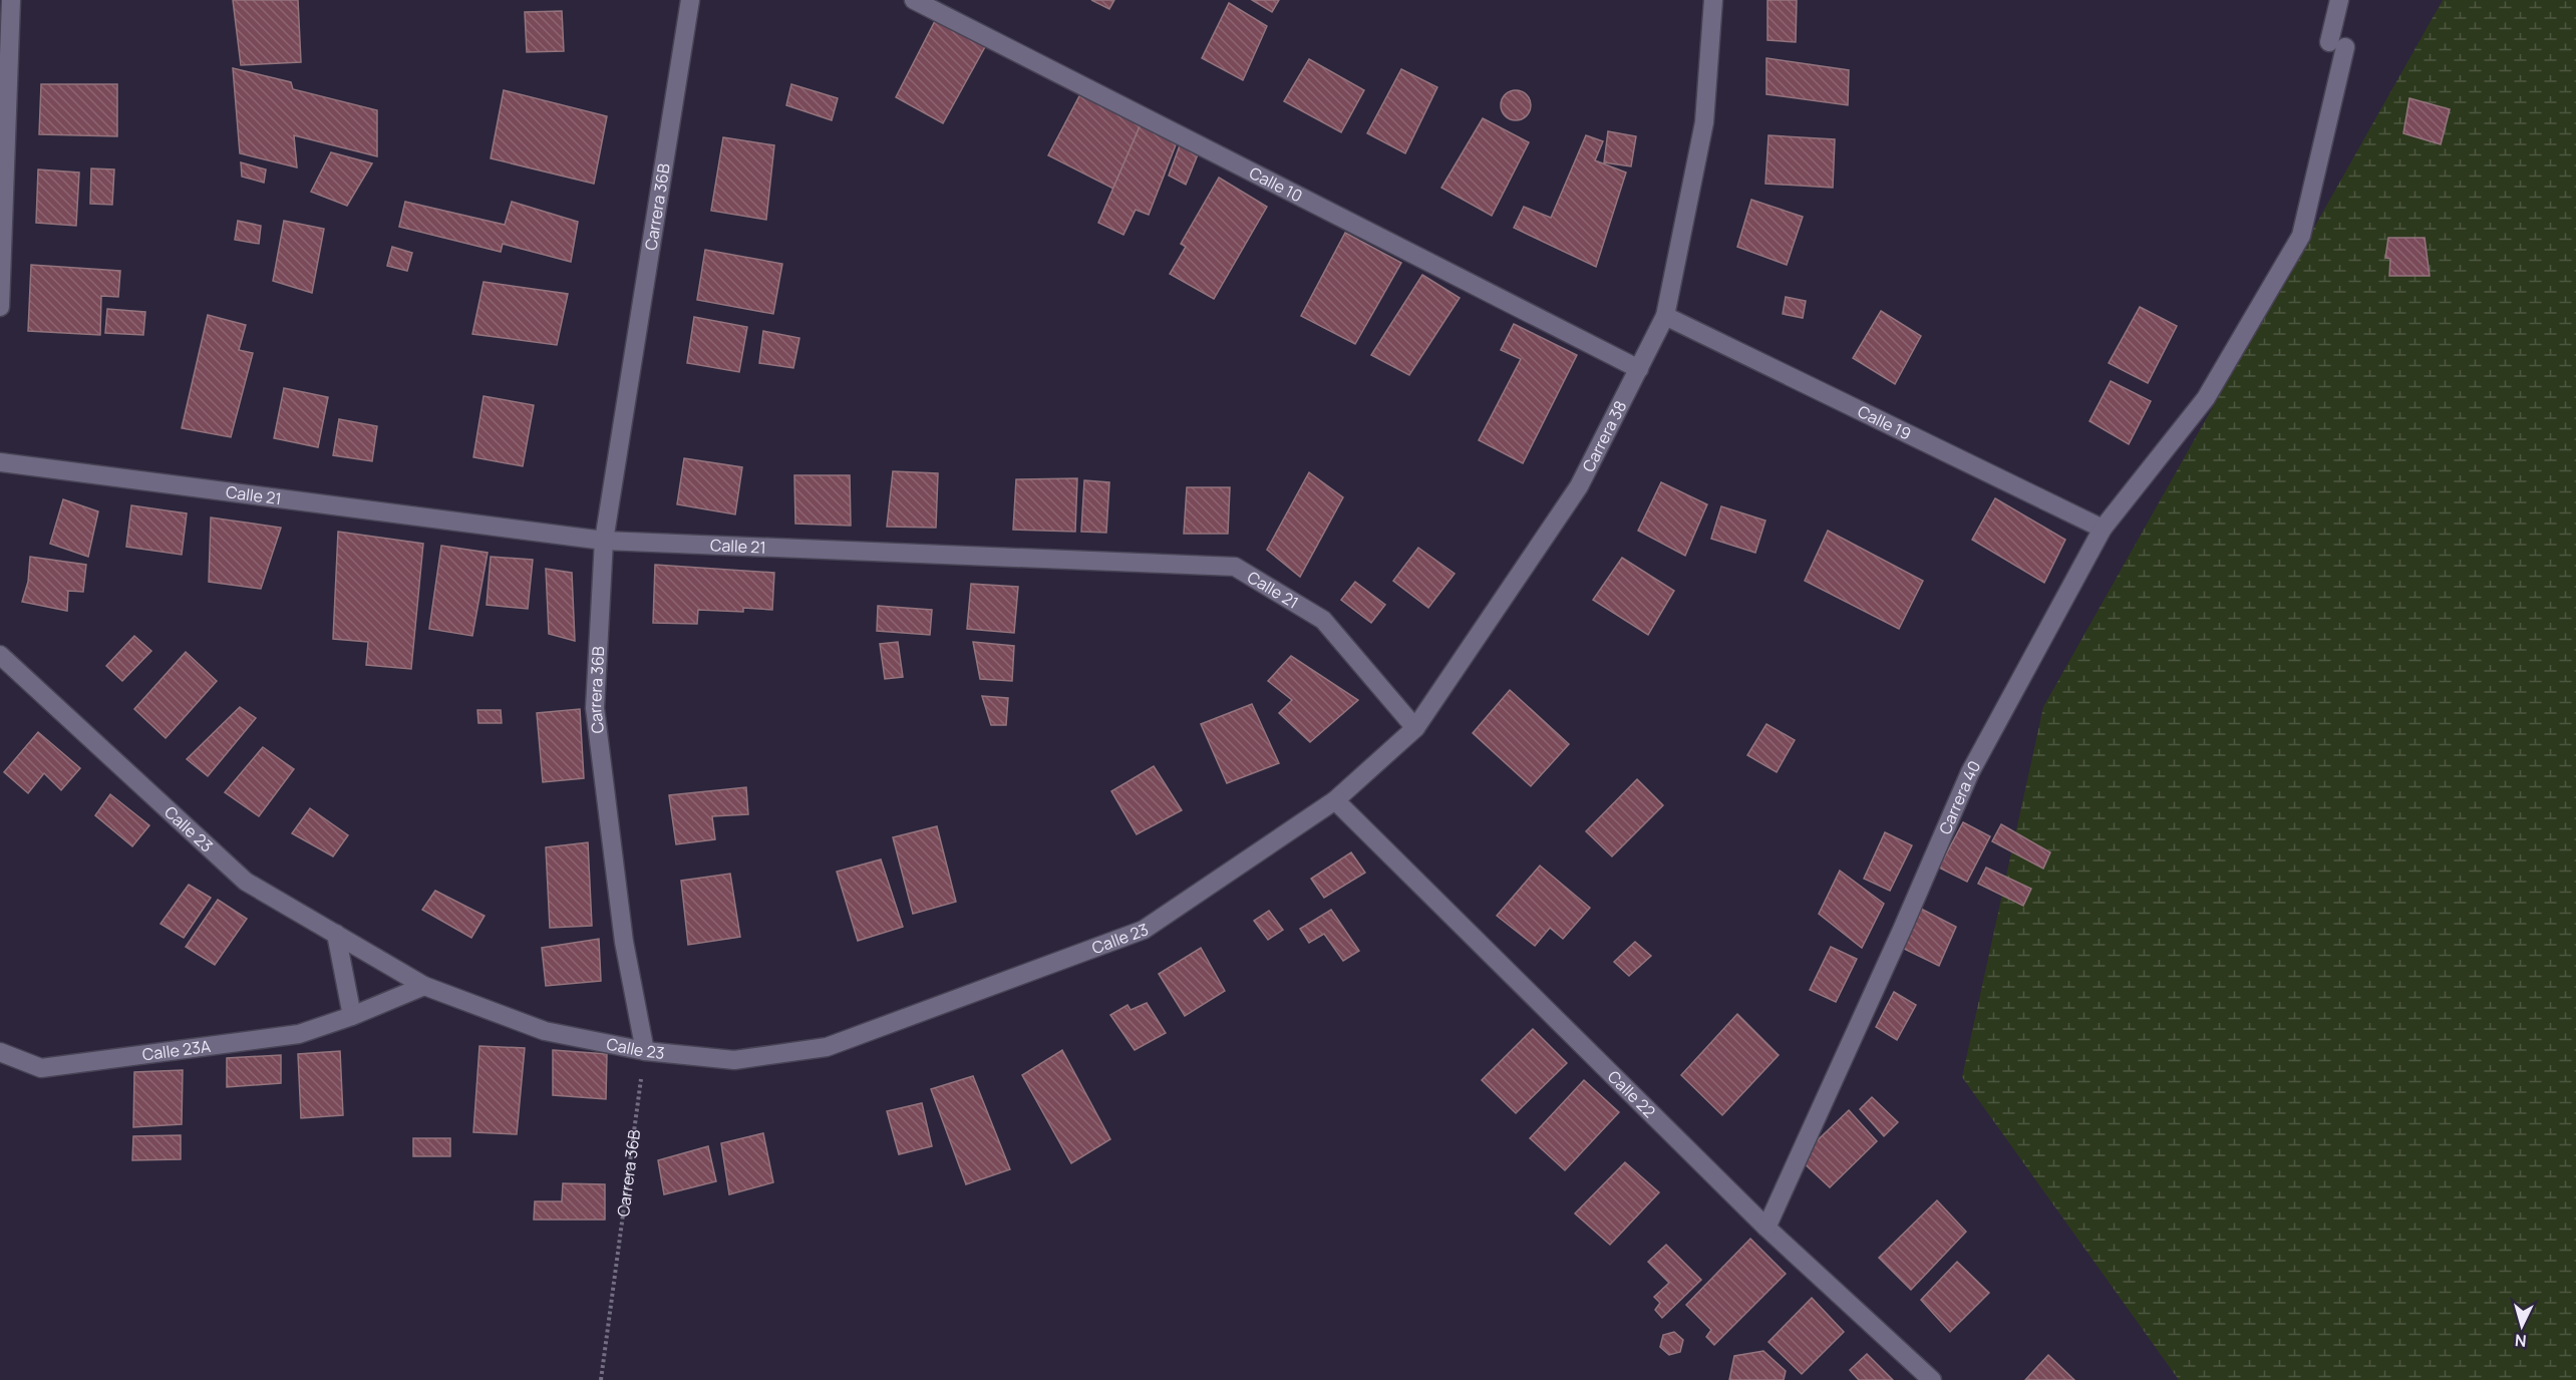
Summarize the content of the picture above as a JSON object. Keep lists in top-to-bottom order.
{
  "streets": {
    "street": [
      "Calle 10",
      "Carrera 36B",
      "Calle 19",
      "Carrera 38",
      "Calle 21",
      "Carrera 40",
      "Calle 23",
      "Calle 23A",
      "Calle 22"
    ]
  },
  "crossings": [
    ["Calle 10", "Carrera 38"],
    ["Carrera 36B", "Calle 21"],
    ["Carrera 36B", "Calle 23"],
    ["Calle 19", "Carrera 38"],
    ["Calle 19", "Carrera 40"],
    ["Carrera 38", "Calle 21"],
    ["Carrera 38", "Calle 23"],
    ["Carrera 38", "Calle 22"],
    ["Carrera 40", "Calle 22"],
    ["Calle 23", "Calle 23A"],
    ["Calle 23", "Calle 22"]
  ],
  "north": "bottom"
}
